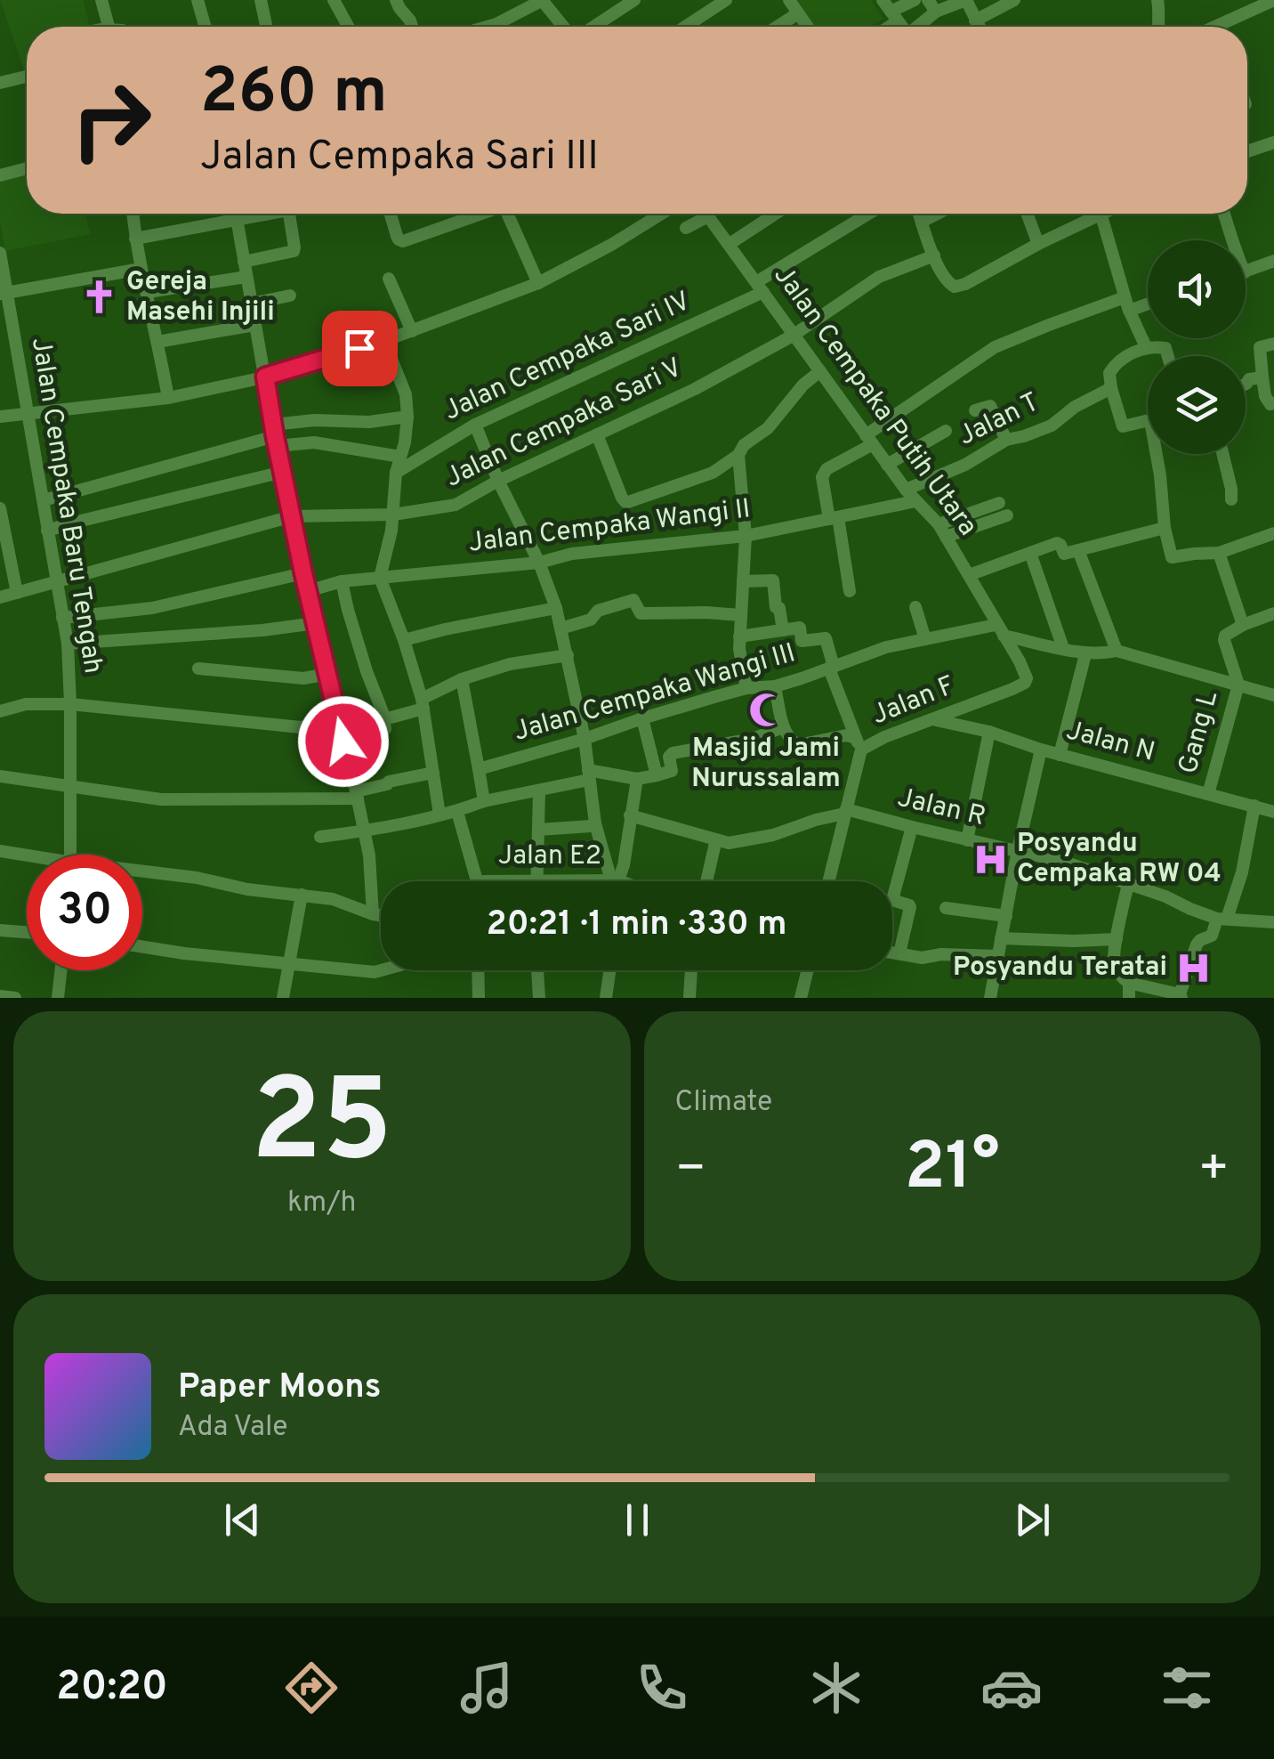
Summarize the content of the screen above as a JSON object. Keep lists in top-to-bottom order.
{
  "streets": {
    "street": [
      "Jalan Cempaka Sari IV",
      "Jalan Cempaka Putih Utara",
      "Jalan T",
      "Jalan Cempaka Sari V",
      "Jalan Cempaka Baru Tengah",
      "Jalan Cempaka Wangi II",
      "Jalan Cempaka Wangi III",
      "Jalan F",
      "Gang L",
      "Jalan N",
      "Jalan R",
      "Jalan E2"
    ]
  },
  "crossings": [
    ["Jalan Cempaka Sari IV", "Jalan Cempaka Putih Utara"],
    ["Jalan Cempaka Putih Utara", "Jalan T"],
    ["Jalan Cempaka Putih Utara", "Jalan Cempaka Sari V"],
    ["Jalan Cempaka Putih Utara", "Jalan Cempaka Wangi II"],
    ["Jalan Cempaka Putih Utara", "Jalan Cempaka Wangi III"],
    ["Jalan Cempaka Putih Utara", "Jalan F"],
    ["Jalan Cempaka Sari V", "Jalan Cempaka Baru Tengah"],
    ["Jalan Cempaka Wangi III", "Jalan F"],
    ["Jalan F", "Jalan N"],
    ["Jalan F", "Jalan R"],
    ["Gang L", "Jalan N"]
  ],
  "places": {
    "church": ["Gereja Masehi Injili"],
    "mosque": ["Masjid Jami Nurussalam"],
    "hospital": ["Posyandu Cempaka RW 04", "Posyandu Teratai"]
  },
  "page": {
    "turn": ["260 m", "Jalan Cempaka Sari III"],
    "limit": "30",
    "trip": "20:21 · 1 min · 330 m",
    "tile": [
      ["25", "km/h"],
      "Climate"
    ],
    "heat": ["−", "21°", "+"],
    "song": ["Paper Moons", "Ada Vale"],
    "tabs": "20:20"
  }
}
